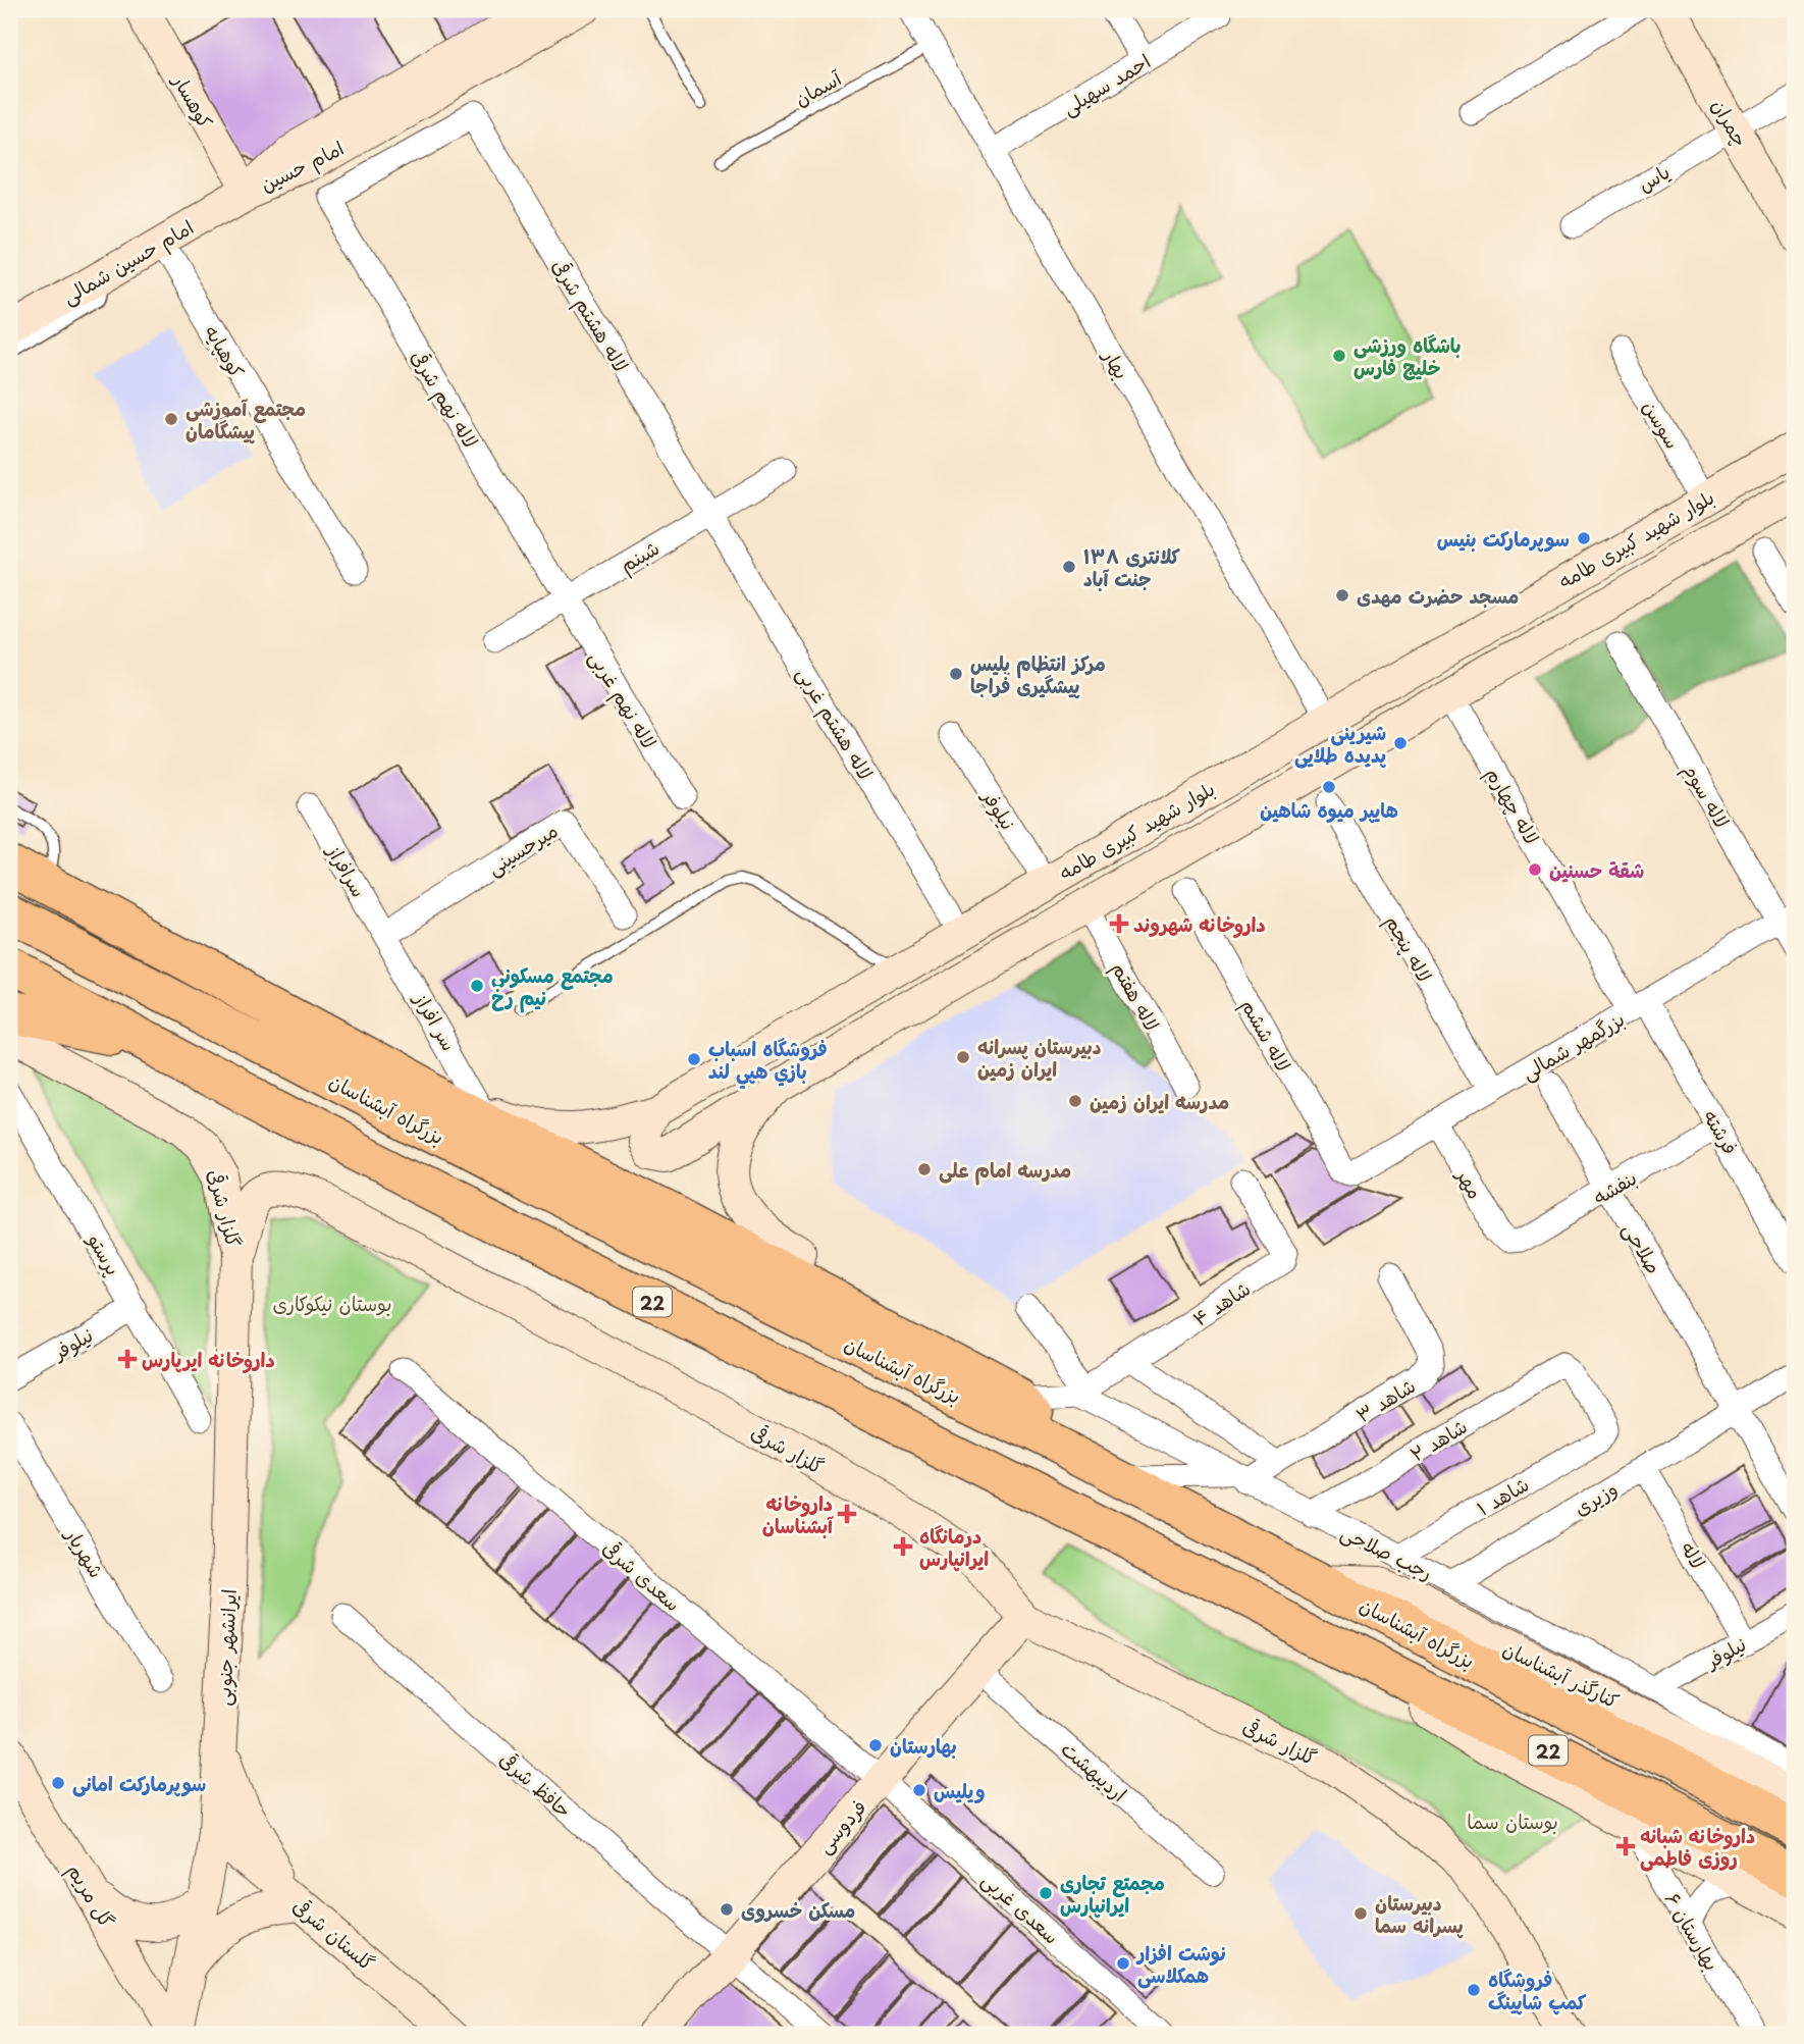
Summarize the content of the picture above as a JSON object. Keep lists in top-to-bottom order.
{
  "streets": {
    "highway": ["بزرگراه آبشناسان", "22"],
    "street": [
      "احمد سهیلی",
      "کوهسار",
      "چمران",
      "امام حسین",
      "یاس",
      "امام حسین شمالی",
      "لاله هشتم شرقی",
      "کوهپایه",
      "بهار",
      "لاله نهم شرقی",
      "سوسن",
      "بلوار شهید کبیری طامه",
      "شبنم",
      "لاله نهم غربی",
      "لاله هشتم غربی",
      "لاله سوم",
      "لاله چهارم",
      "نیلوفر",
      "میرحسینی",
      "سرافراز",
      "لاله پنجم",
      "لاله هفتم",
      "سر افراز",
      "لاله ششم",
      "بزرگمهر شمالی",
      "فرشته",
      "مهر",
      "بنفشه",
      "گلزار شرقی",
      "صلاحی",
      "پرستو",
      "شاهد ۴",
      "شاهد ۳",
      "شاهد ۲",
      "شاهد ۱",
      "وزیری",
      "رجب صلاحی",
      "شهریار",
      "لاله",
      "سعدی شرقی",
      "ایرانشهر جنوبی",
      "کنارگذر آبشناسان",
      "اردیبهشت",
      "حافظ شرقی",
      "فردوسی",
      "گل مریم",
      "سعدی غربی",
      "بهارستان ۶",
      "گلستان شرقی"
    ],
    "lane": ["آسمان"]
  },
  "crossings": [
    ["احمد سهیلی", "بهار"],
    ["آسمان", "بهار"],
    ["کوهسار", "امام حسین"],
    ["کوهسار", "امام حسین شمالی"],
    ["چمران", "یاس"],
    ["امام حسین", "امام حسین شمالی"],
    ["امام حسین شمالی", "کوهپایه"],
    ["لاله هشتم شرقی", "لاله نهم شرقی"],
    ["لاله هشتم شرقی", "شبنم"],
    ["لاله هشتم شرقی", "لاله هشتم غربی"],
    ["بهار", "بلوار شهید کبیری طامه"],
    ["لاله نهم شرقی", "شبنم"],
    ["لاله نهم شرقی", "لاله نهم غربی"],
    ["سوسن", "بلوار شهید کبیری طامه"],
    ["بلوار شهید کبیری طامه", "لاله هشتم غربی"],
    ["بلوار شهید کبیری طامه", "نیلوفر"],
    ["بلوار شهید کبیری طامه", "لاله هفتم"],
    ["بلوار شهید کبیری طامه", "سر افراز"],
    ["شبنم", "لاله نهم غربی"],
    ["شبنم", "لاله هشتم غربی"],
    ["لاله سوم", "بزرگمهر شمالی"],
    ["لاله چهارم", "بزرگمهر شمالی"],
    ["لاله چهارم", "فرشته"],
    ["نیلوفر", "پرستو"],
    ["نیلوفر", "رجب صلاحی"],
    ["نیلوفر", "لاله"],
    ["میرحسینی", "سرافراز"],
    ["میرحسینی", "سر افراز"],
    ["سرافراز", "سر افراز"],
    ["لاله پنجم", "بزرگمهر شمالی"],
    ["لاله ششم", "بزرگمهر شمالی"],
    ["بزرگمهر شمالی", "فرشته"],
    ["بزرگمهر شمالی", "مهر"],
    ["بزرگراه آبشناسان", "کنارگذر آبشناسان"],
    ["فرشته", "بنفشه"],
    ["مهر", "بنفشه"],
    ["بنفشه", "صلاحی"],
    ["گلزار شرقی", "ایرانشهر جنوبی"],
    ["گلزار شرقی", "فردوسی"],
    ["صلاحی", "وزیری"],
    ["شاهد ۴", "رجب صلاحی"],
    ["شاهد ۳", "رجب صلاحی"],
    ["شاهد ۲", "شاهد ۱"],
    ["شاهد ۲", "رجب صلاحی"],
    ["شاهد ۱", "رجب صلاحی"],
    ["وزیری", "رجب صلاحی"],
    ["وزیری", "لاله"],
    ["سعدی شرقی", "فردوسی"],
    ["سعدی شرقی", "سعدی غربی"],
    ["ایرانشهر جنوبی", "گل مریم"],
    ["ایرانشهر جنوبی", "گلستان شرقی"],
    ["اردیبهشت", "فردوسی"],
    ["حافظ شرقی", "فردوسی"],
    ["فردوسی", "سعدی غربی"]
  ],
  "parks": ["بوستان نیکوکاری", "بوستان سما"],
  "places": {
    "other": [
      "باشگاه ورزشی خلیج فارس",
      "مجتمع آموزشی پیشگامان",
      "سوپرمارکت بنیس",
      "کلانتری ۱۳۸ جنت آباد",
      "مسجد حضرت مهدی",
      "مرکز انتظام پلیس پیشگیری فراجا",
      "شيرينی پديده طلايی",
      "هایپر میوه شاهین",
      "شقة حسنين",
      "مجتمع مسکونی نیم رخ",
      "دبیرستان پسرانه ایران زمین",
      "فروشگاه اسباب بازي هپي لند",
      "مدرسه ایران زمین",
      "مدرسه امام علی",
      "بهارستان",
      "سوپرمارکت امانی",
      "ویلیس",
      "مجمتع تجاری ایرانپارس",
      "مسکن خسروی",
      "دبیرستان پسرانه سما",
      "نوشت افزار همکلاسی",
      "فروشگاه کمپ شاپینگ"
    ],
    "health": [
      "داروخانه شهروند",
      "داروخانه ایرپارس",
      "داروخانه آبشناسان",
      "درمانگاه ایرانپارس",
      "داروخانه شبانه روزی فاطمی"
    ]
  }
}
